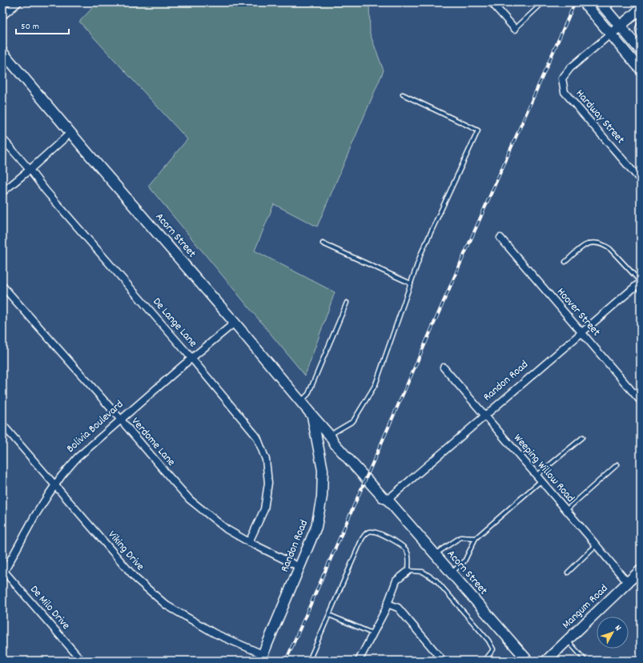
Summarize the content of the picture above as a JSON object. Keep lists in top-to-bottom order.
{
  "streets": {
    "street": [
      "Hardway Street",
      "Acorn Street",
      "Hoover Street",
      "De Lange Lane",
      "Randon Road",
      "Bolivia Boulevard",
      "Verdome Lane",
      "Weeping Willow Road",
      "Viking Drive",
      "Mangum Road",
      "De Milo Drive"
    ]
  },
  "crossings": [
    ["Acorn Street", "Randon Road"],
    ["Acorn Street", "Bolivia Boulevard"],
    ["Hoover Street", "Randon Road"],
    ["De Lange Lane", "Bolivia Boulevard"],
    ["De Lange Lane", "Verdome Lane"],
    ["Randon Road", "Verdome Lane"],
    ["Randon Road", "Weeping Willow Road"],
    ["Randon Road", "Viking Drive"],
    ["Bolivia Boulevard", "Verdome Lane"],
    ["Bolivia Boulevard", "Viking Drive"],
    ["Bolivia Boulevard", "De Milo Drive"],
    ["Weeping Willow Road", "Mangum Road"]
  ],
  "scale_bar": "50 m",
  "north": "top right"
}
